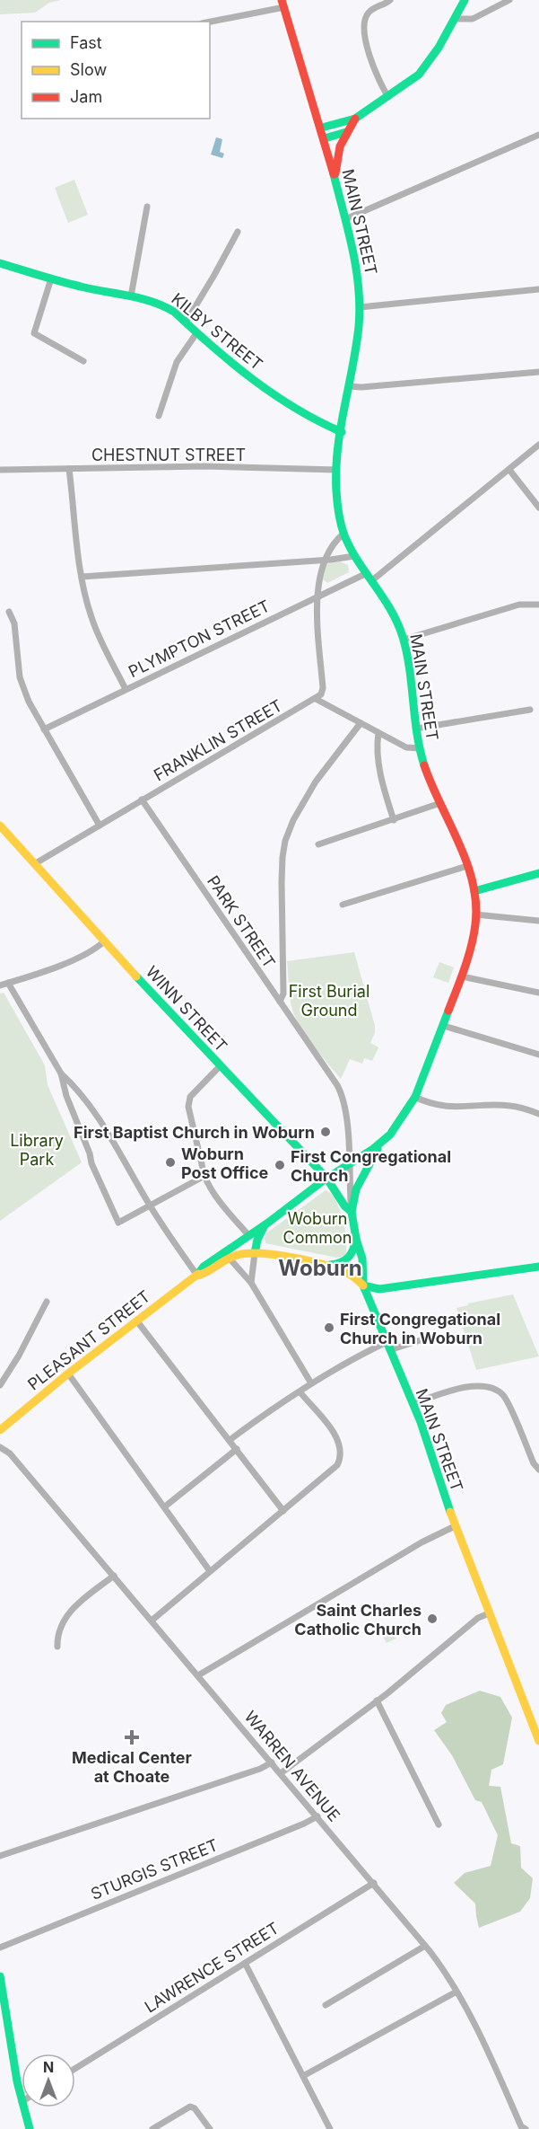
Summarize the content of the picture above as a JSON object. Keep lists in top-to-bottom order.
{
  "streets": {
    "main road": [
      "MAIN STREET",
      "KILBY STREET",
      "WINN STREET",
      "PLEASANT STREET"
    ],
    "street": [
      "CHESTNUT STREET",
      "PLYMPTON STREET",
      "FRANKLIN STREET",
      "PARK STREET",
      "WARREN AVENUE",
      "STURGIS STREET",
      "LAWRENCE STREET"
    ]
  },
  "crossings": [
    ["MAIN STREET", "KILBY STREET"],
    ["MAIN STREET", "CHESTNUT STREET"],
    ["MAIN STREET", "PLYMPTON STREET"],
    ["MAIN STREET", "PARK STREET"],
    ["MAIN STREET", "WINN STREET"],
    ["MAIN STREET", "PLEASANT STREET"],
    ["FRANKLIN STREET", "PARK STREET"],
    ["FRANKLIN STREET", "WINN STREET"],
    ["PARK STREET", "WINN STREET"],
    ["WINN STREET", "PLEASANT STREET"],
    ["WARREN AVENUE", "STURGIS STREET"],
    ["WARREN AVENUE", "LAWRENCE STREET"]
  ],
  "districts": ["Woburn"],
  "parks": ["First Burial Ground", "Library Park", "Woburn Common"],
  "places": {
    "other": [
      "First Baptist Church in Woburn",
      "Woburn Post Office",
      "First Congregational Church",
      "First Congregational Church in Woburn",
      "Saint Charles Catholic Church"
    ],
    "health": ["Medical Center at Choate"]
  },
  "legend": ["Fast", "Slow", "Jam"],
  "north": "top"
}
